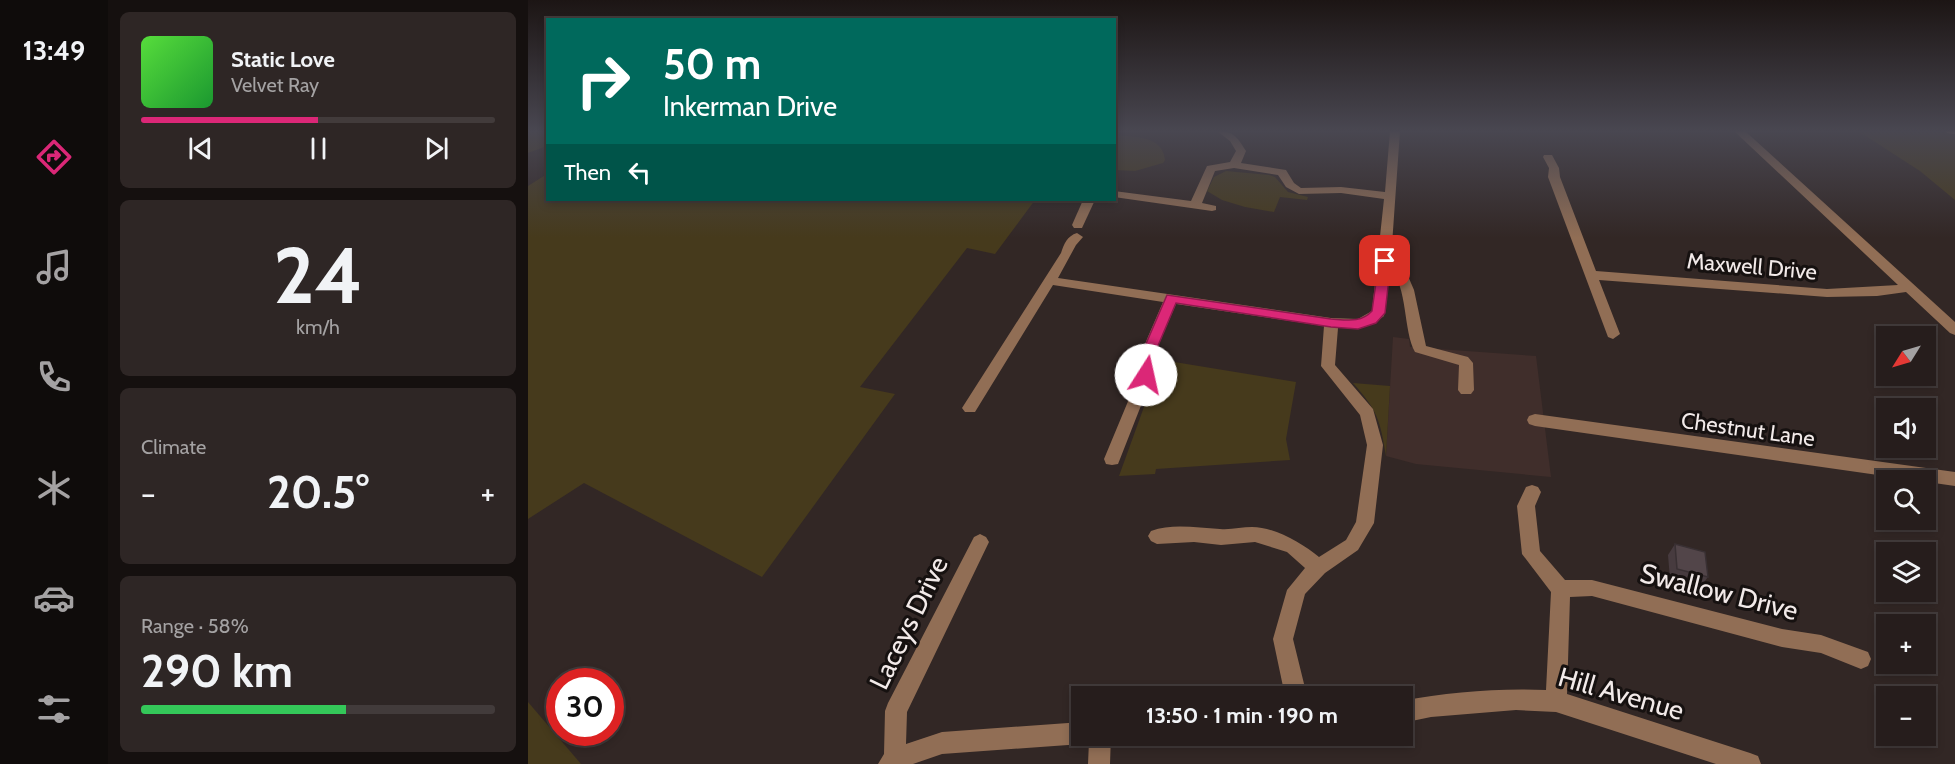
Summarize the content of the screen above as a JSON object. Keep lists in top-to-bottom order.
{
  "streets": {
    "street": [
      "Maxwell Drive",
      "Chestnut Lane",
      "Swallow Drive",
      "Laceys Drive",
      "Hill Avenue"
    ]
  },
  "north": "bottom left",
  "page": {
    "tabs": "13:49",
    "turn": ["50 m", "Inkerman Drive"],
    "song": ["Static Love", "Velvet Ray"],
    "then": "Then",
    "tile": [
      ["24", "km/h"],
      "Climate",
      ["Range · 58%", "290 km"]
    ],
    "map_buttons": ["+", "−"],
    "heat": ["−", "20.5°", "+"],
    "limit": "30",
    "trip": "13:50 · 1 min · 190 m"
  }
}
